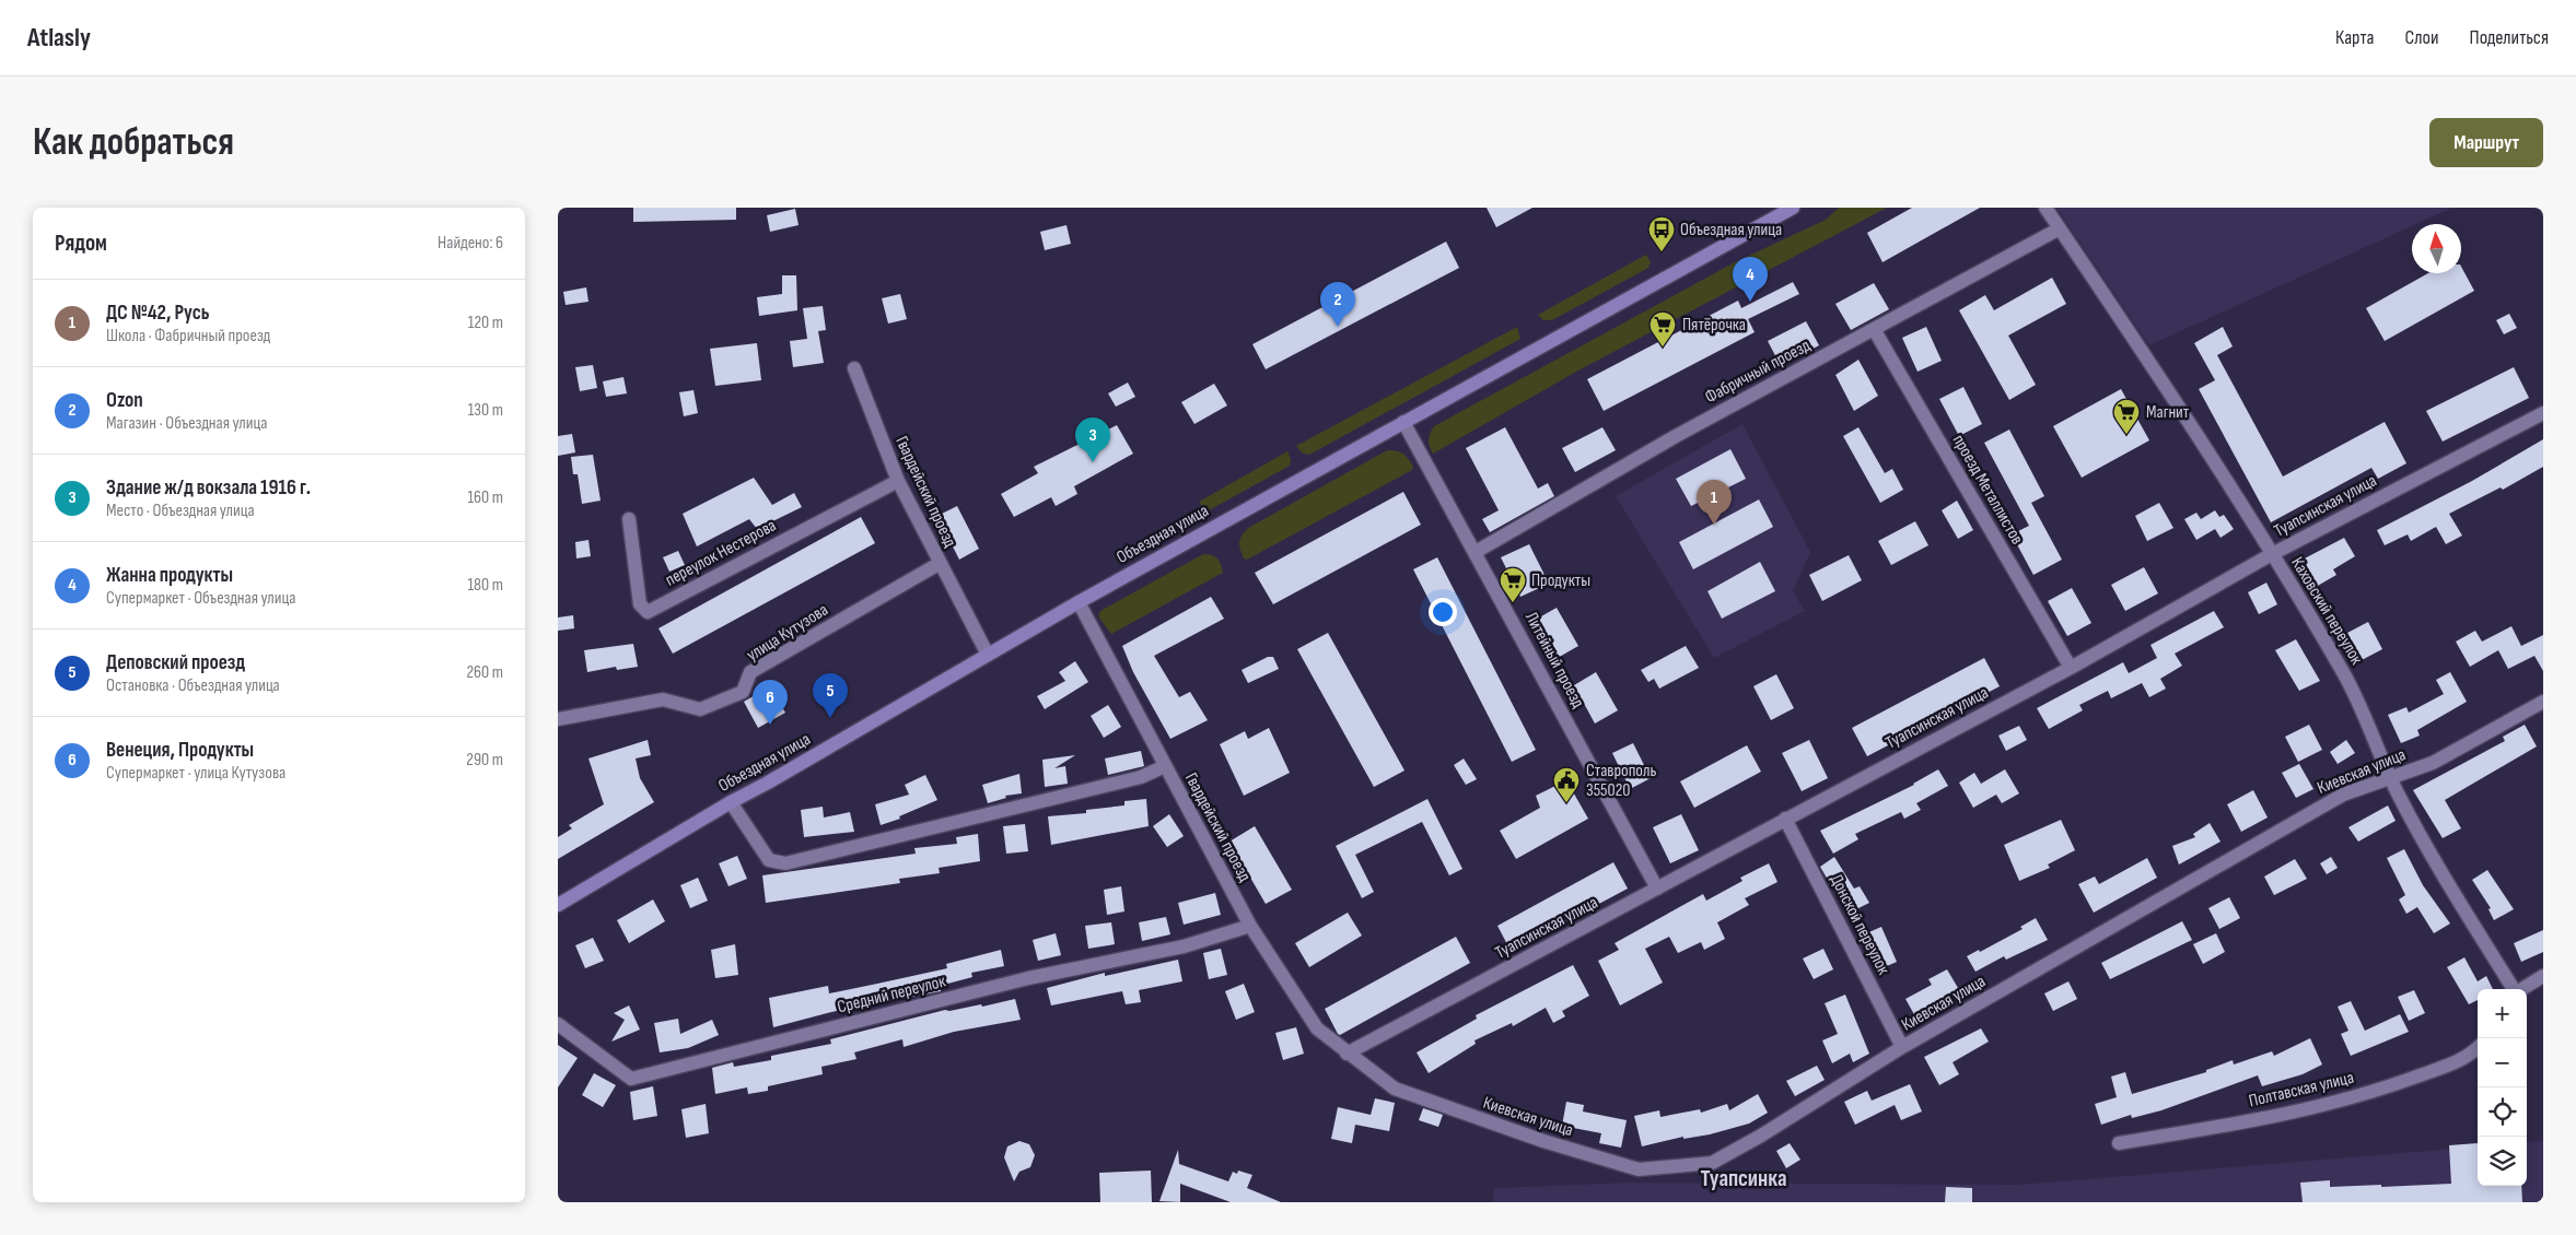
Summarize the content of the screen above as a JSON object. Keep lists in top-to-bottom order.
{
  "streets": {
    "main road": ["Объездная улица"],
    "street": [
      "Фабричный проезд",
      "проезд Металлистов",
      "Гвардейский проезд",
      "Туапсинская улица",
      "переулок Нестерова",
      "Каховский переулок",
      "улица Кутузова",
      "Литейный проезд",
      "Киевская улица",
      "Донской переулок",
      "Средний переулок",
      "Полтавская улица"
    ]
  },
  "crossings": [
    ["Фабричный проезд", "проезд Металлистов"],
    ["Фабричный проезд", "Каховский переулок"],
    ["Фабричный проезд", "Литейный проезд"],
    ["проезд Металлистов", "Туапсинская улица"],
    ["Гвардейский проезд", "Туапсинская улица"],
    ["Гвардейский проезд", "Объездная улица"],
    ["Гвардейский проезд", "переулок Нестерова"],
    ["Гвардейский проезд", "улица Кутузова"],
    ["Гвардейский проезд", "Киевская улица"],
    ["Гвардейский проезд", "Средний переулок"],
    ["Туапсинская улица", "Каховский переулок"],
    ["Туапсинская улица", "Литейный проезд"],
    ["Туапсинская улица", "Киевская улица"],
    ["Туапсинская улица", "Донской переулок"],
    ["Объездная улица", "Литейный проезд"],
    ["Каховский переулок", "Киевская улица"],
    ["Киевская улица", "Донской переулок"]
  ],
  "districts": ["Туапсинка"],
  "places": {
    "bus stop": ["Объездная улица"],
    "supermarket": ["Пятёрочка", "Магнит", "Продукты"],
    "public building": ["Ставрополь 355020"]
  },
  "north": "top",
  "page": {
    "header": "Atlasly",
    "nav": ["Карта", "Слои", "Поделиться"],
    "buttons": "Маршрут",
    "title": "Как добраться",
    "heading": ["Рядом", "Найдено: 6"],
    "pins": [
      "4",
      "2",
      "3",
      "1",
      "5",
      "6"
    ],
    "list": [
      {
        "mark": "1",
        "name": "ДС №42, Русь",
        "note": "Школа · Фабричный проезд",
        "value": "120 m"
      },
      {
        "mark": "2",
        "name": "Ozon",
        "note": "Магазин · Объездная улица",
        "value": "130 m"
      },
      {
        "mark": "3",
        "name": "Здание ж/д вокзала 1916 г.",
        "note": "Место · Объездная улица",
        "value": "160 m"
      },
      {
        "mark": "4",
        "name": "Жанна продукты",
        "note": "Супермаркет · Объездная улица",
        "value": "180 m"
      },
      {
        "mark": "5",
        "name": "Деповский проезд",
        "note": "Остановка · Объездная улица",
        "value": "260 m"
      },
      {
        "mark": "6",
        "name": "Венеция, Продукты",
        "note": "Супермаркет · улица Кутузова",
        "value": "290 m"
      }
    ],
    "map_buttons": ["+", "−"]
  }
}
